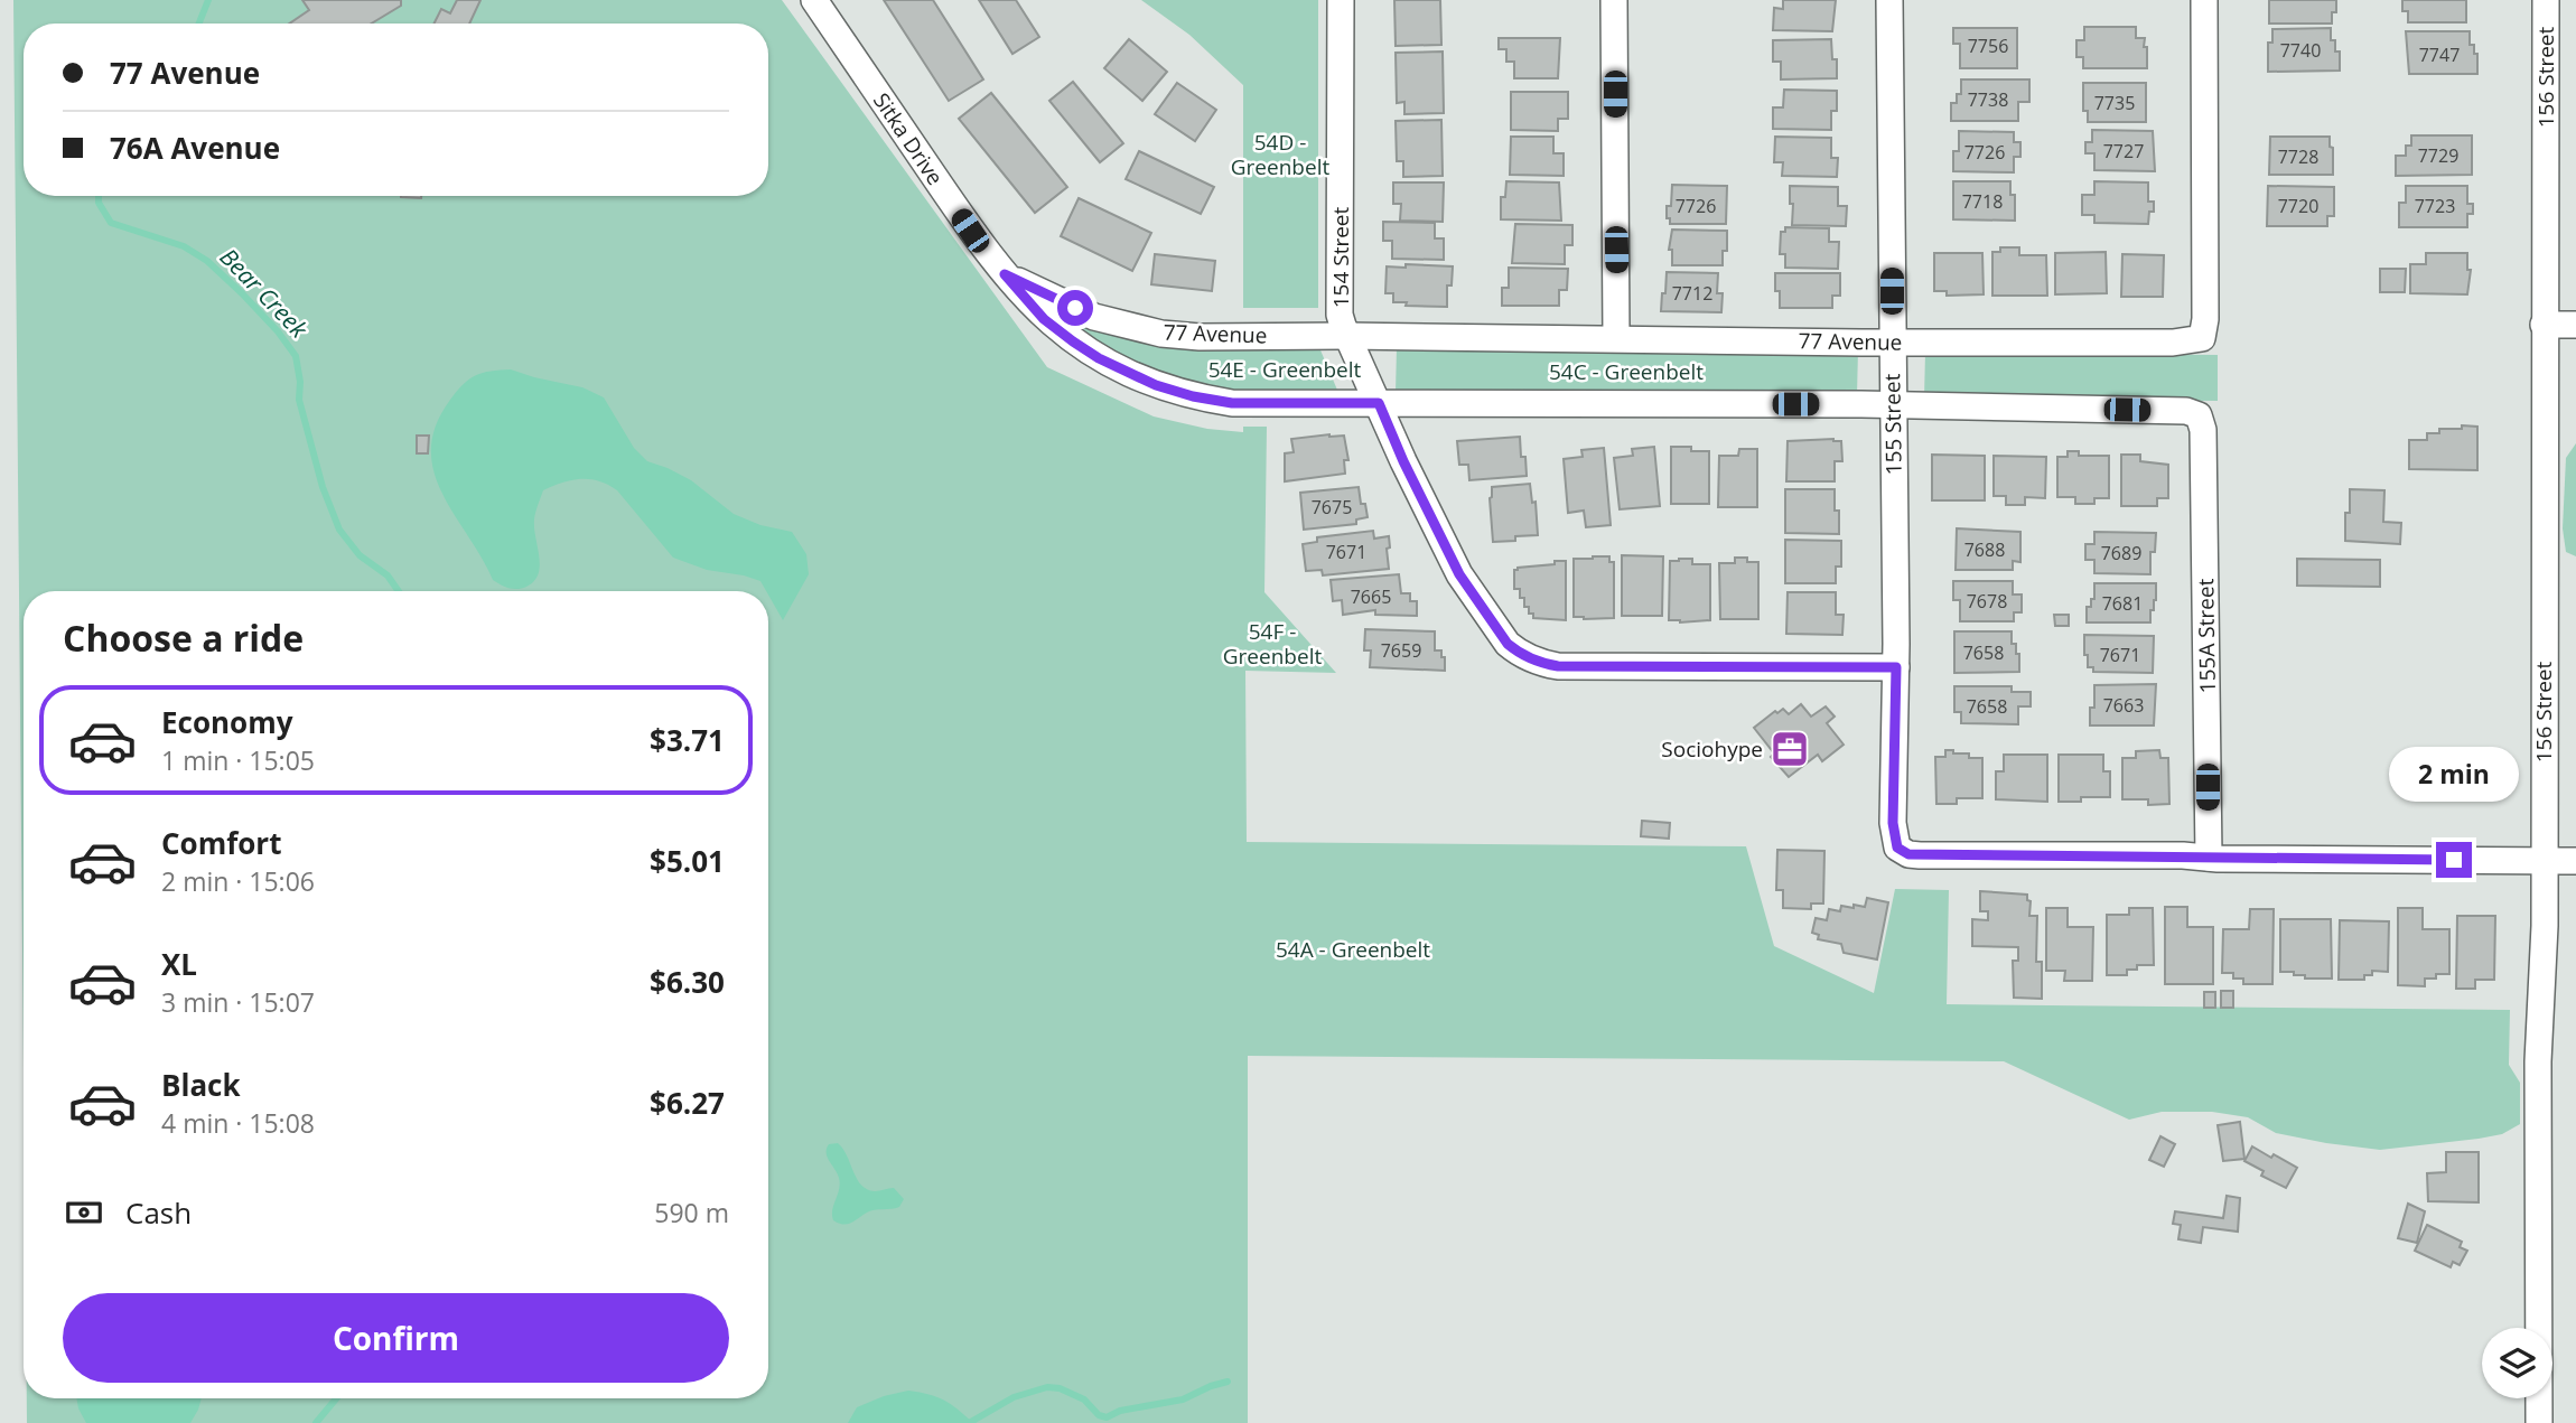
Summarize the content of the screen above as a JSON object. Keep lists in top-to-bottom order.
{
  "streets": {
    "street": [
      "156 Street",
      "Sitka Drive",
      "154 Street",
      "77 Avenue",
      "155 Street",
      "155A Street"
    ]
  },
  "crossings": [
    ["Sitka Drive", "77 Avenue"],
    ["154 Street", "77 Avenue"],
    ["154 Street", "155 Street"],
    ["77 Avenue", "155 Street"],
    ["155 Street", "155A Street"]
  ],
  "water": ["Bear Creek"],
  "parks": [
    "54D - Greenbelt",
    "54E - Greenbelt",
    "54C - Greenbelt",
    "54F - Greenbelt",
    "54A - Greenbelt"
  ],
  "places": {
    "office": ["Sociohype"]
  },
  "house_numbers": [
    "7756",
    "7740",
    "7747",
    "7738",
    "7735",
    "7727",
    "7726",
    "7729",
    "7728",
    "7718",
    "7726",
    "7720",
    "7723",
    "7712",
    "7675",
    "7688",
    "7671",
    "7689",
    "7665",
    "7678",
    "7681",
    "7659",
    "7658",
    "7671",
    "7663",
    "7658"
  ],
  "page": {
    "banner": ["77 Avenue", "76A Avenue"],
    "heading": "Choose a ride",
    "list": [
      {
        "name": "Economy",
        "note": "1 min · 15:05",
        "value": "$3.71"
      },
      {
        "name": "Comfort",
        "note": "2 min · 15:06",
        "value": "$5.01"
      },
      {
        "name": "XL",
        "note": "3 min · 15:07",
        "value": "$6.30"
      },
      {
        "name": "Black",
        "note": "4 min · 15:08",
        "value": "$6.27"
      }
    ],
    "bubble": "2 min",
    "pay": ["Cash", "590 m"],
    "buttons": "Confirm"
  }
}
